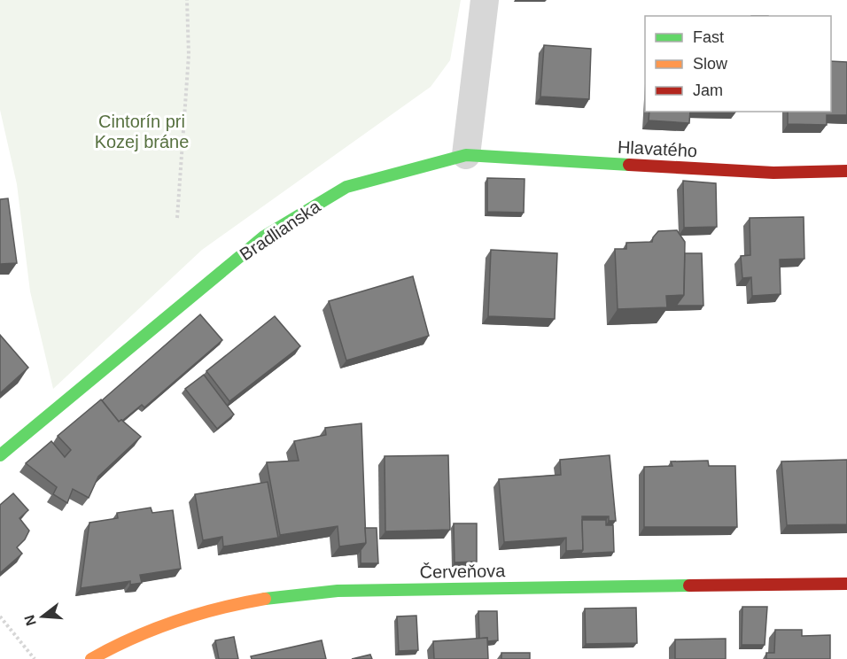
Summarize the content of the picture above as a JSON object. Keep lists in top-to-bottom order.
{
  "streets": {
    "street": ["Hlavatého", "Bradlianska", "Červeňova"]
  },
  "crossings": [
    ["Hlavatého", "Bradlianska"]
  ],
  "parks": ["Cintorín pri Kozej bráne"],
  "legend": ["Fast", "Slow", "Jam"],
  "north": "left"
}
